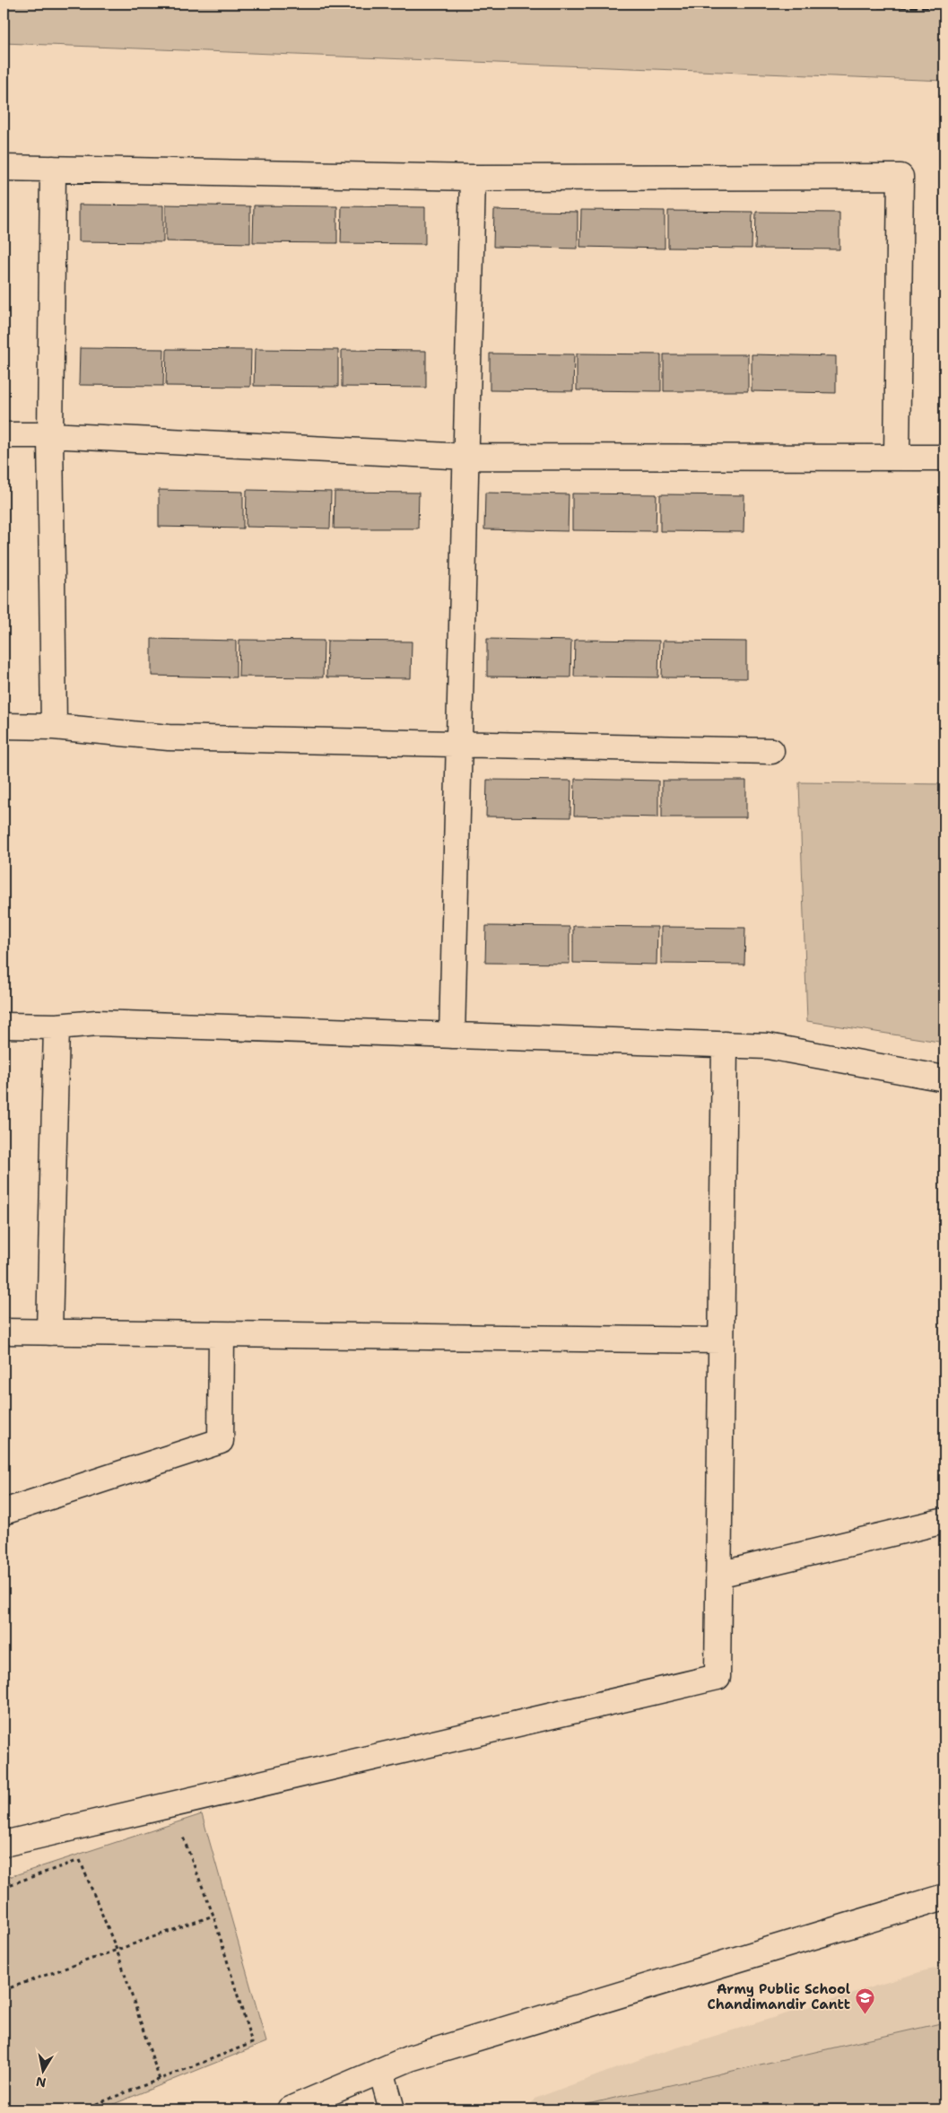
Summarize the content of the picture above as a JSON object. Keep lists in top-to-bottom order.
{
  "places": {
    "school or university": ["Army Public School Chandimandir Cantt"]
  },
  "north": "bottom"
}
